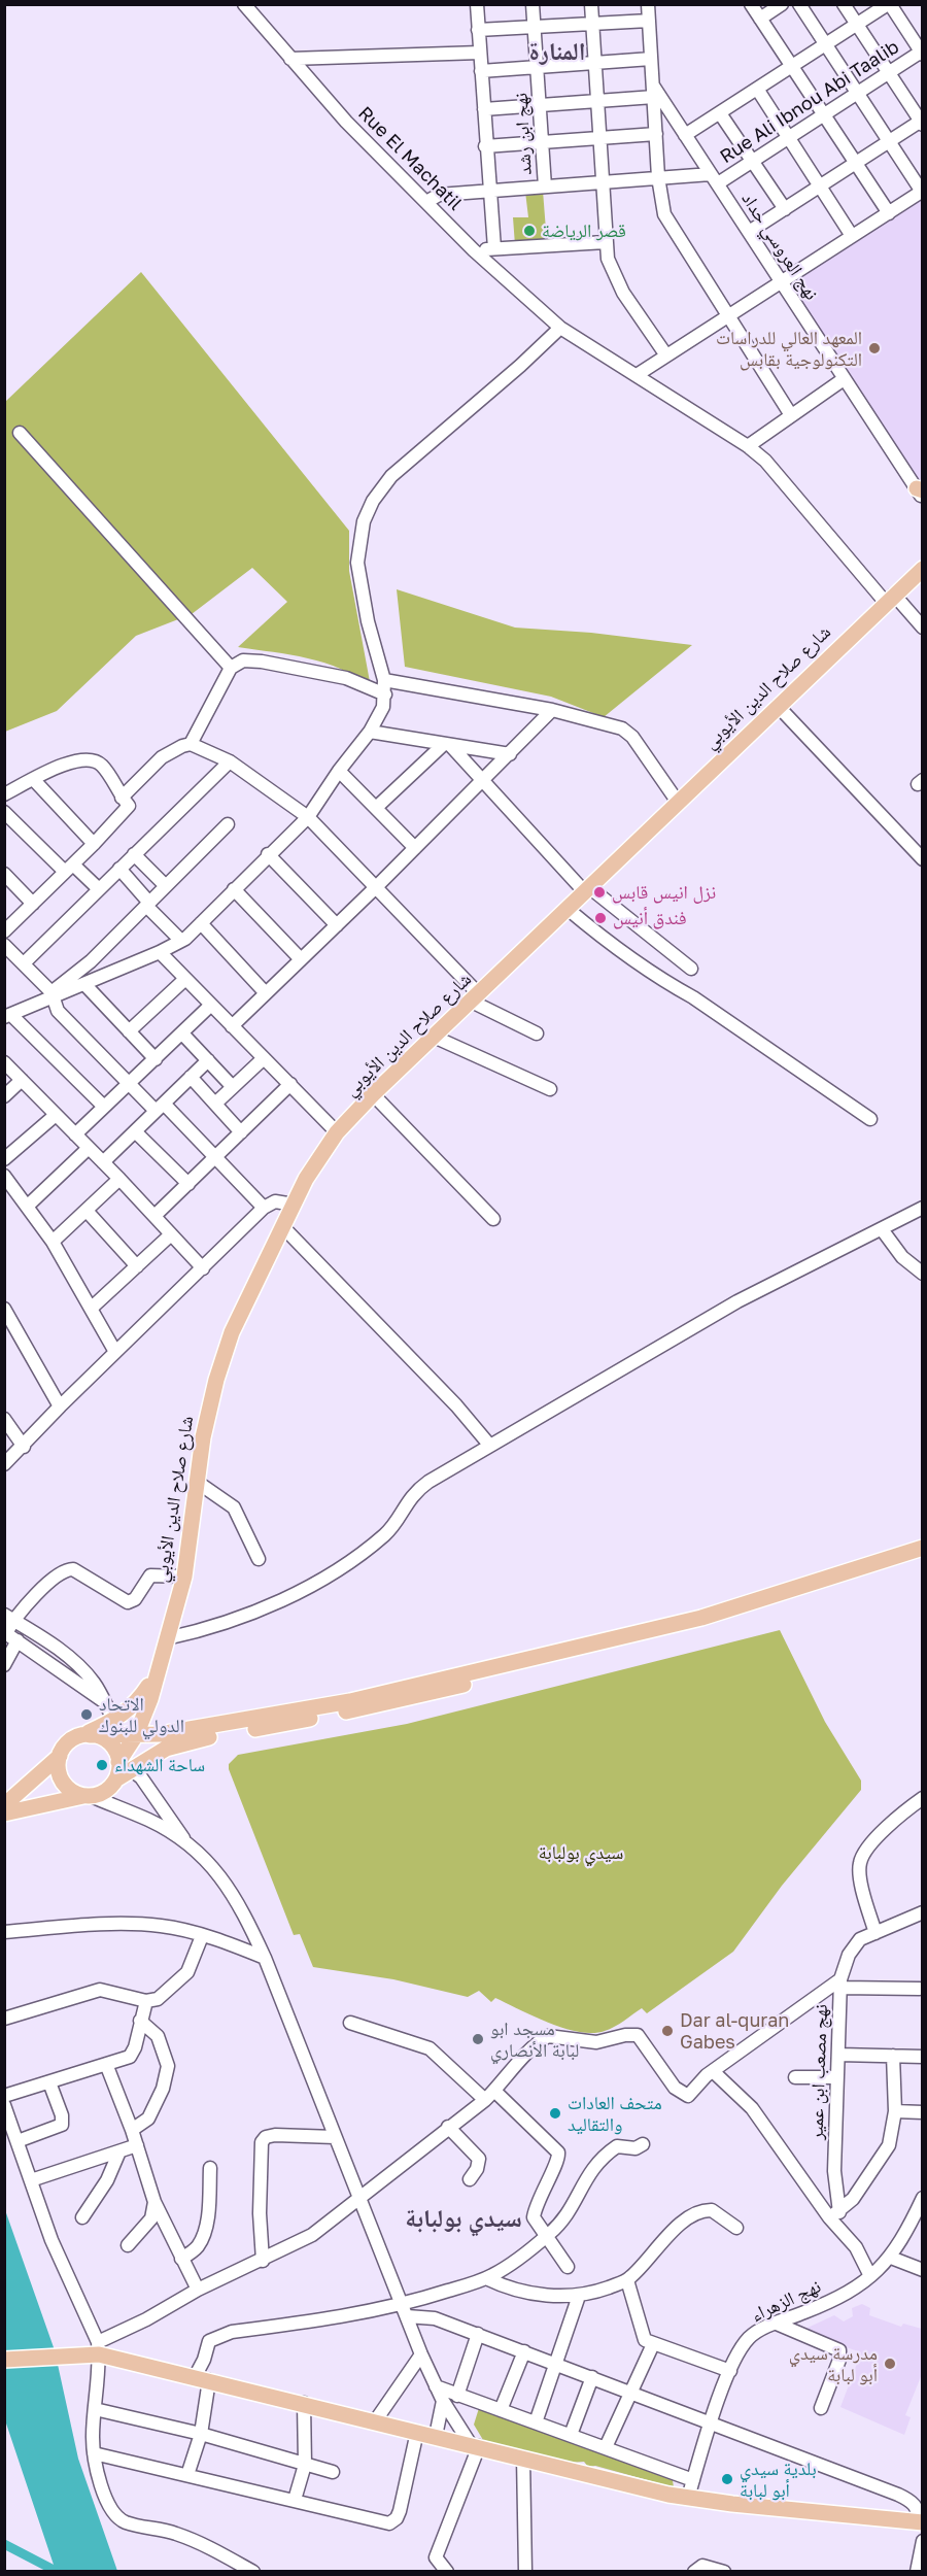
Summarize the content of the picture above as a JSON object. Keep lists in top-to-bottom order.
{
  "streets": {
    "main road": ["شارع صلاح الدين الأيوبي"],
    "street": [
      "Rue Ali Ibnou Abi Taalib",
      "نهج ابن رشد",
      "Rue El Machatil",
      "نهج العروسي حداد",
      "نهج مصعب ابن عمير",
      "نهج الزهراء"
    ]
  },
  "crossings": [
    ["Rue Ali Ibnou Abi Taalib", "نهج العروسي حداد"],
    ["Rue El Machatil", "شارع صلاح الدين الأيوبي"]
  ],
  "districts": ["المنارة", "سيدي بولبابة"],
  "parks": ["سيدي بولبابة"],
  "places": [
    "قصر الرياضة",
    "المعهد العالي للدراسات التكنولوجية بقابس",
    "نزل انيس قابس",
    "فندق أنيس",
    "الاتحاد الدولي للبنوك",
    "ساحة الشهداء",
    "Dar al-quran Gabes",
    "مسجد ابو لبابة الأنصاري",
    "متحف العادات والتقاليد",
    "مدرسة سيدي أبو لبابة",
    "بلدية سيدي أبو لبابة"
  ]
}
